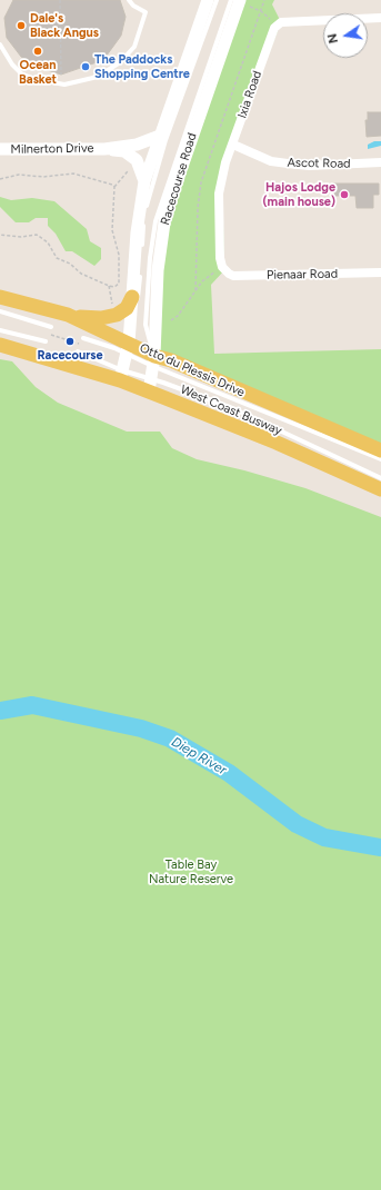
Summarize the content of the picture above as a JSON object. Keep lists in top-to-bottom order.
{
  "streets": {
    "main road": ["Milnerton Drive", "Racecourse Road", "Otto du Plessis Drive"],
    "street": ["Ixia Road", "Ascot Road", "Pienaar Road"],
    "lane": ["West Coast Busway"]
  },
  "crossings": [
    ["Ixia Road", "Ascot Road"],
    ["Ixia Road", "Pienaar Road"],
    ["Racecourse Road", "Otto du Plessis Drive"],
    ["Racecourse Road", "West Coast Busway"],
    ["Otto du Plessis Drive", "West Coast Busway"]
  ],
  "water": ["Diep River"],
  "parks": ["Table Bay Nature Reserve"],
  "places": [
    "Dale's Black Angus",
    "Ocean Basket",
    "The Paddocks Shopping Centre",
    "Hajos Lodge (main house)",
    "Racecourse"
  ],
  "north": "left"
}
